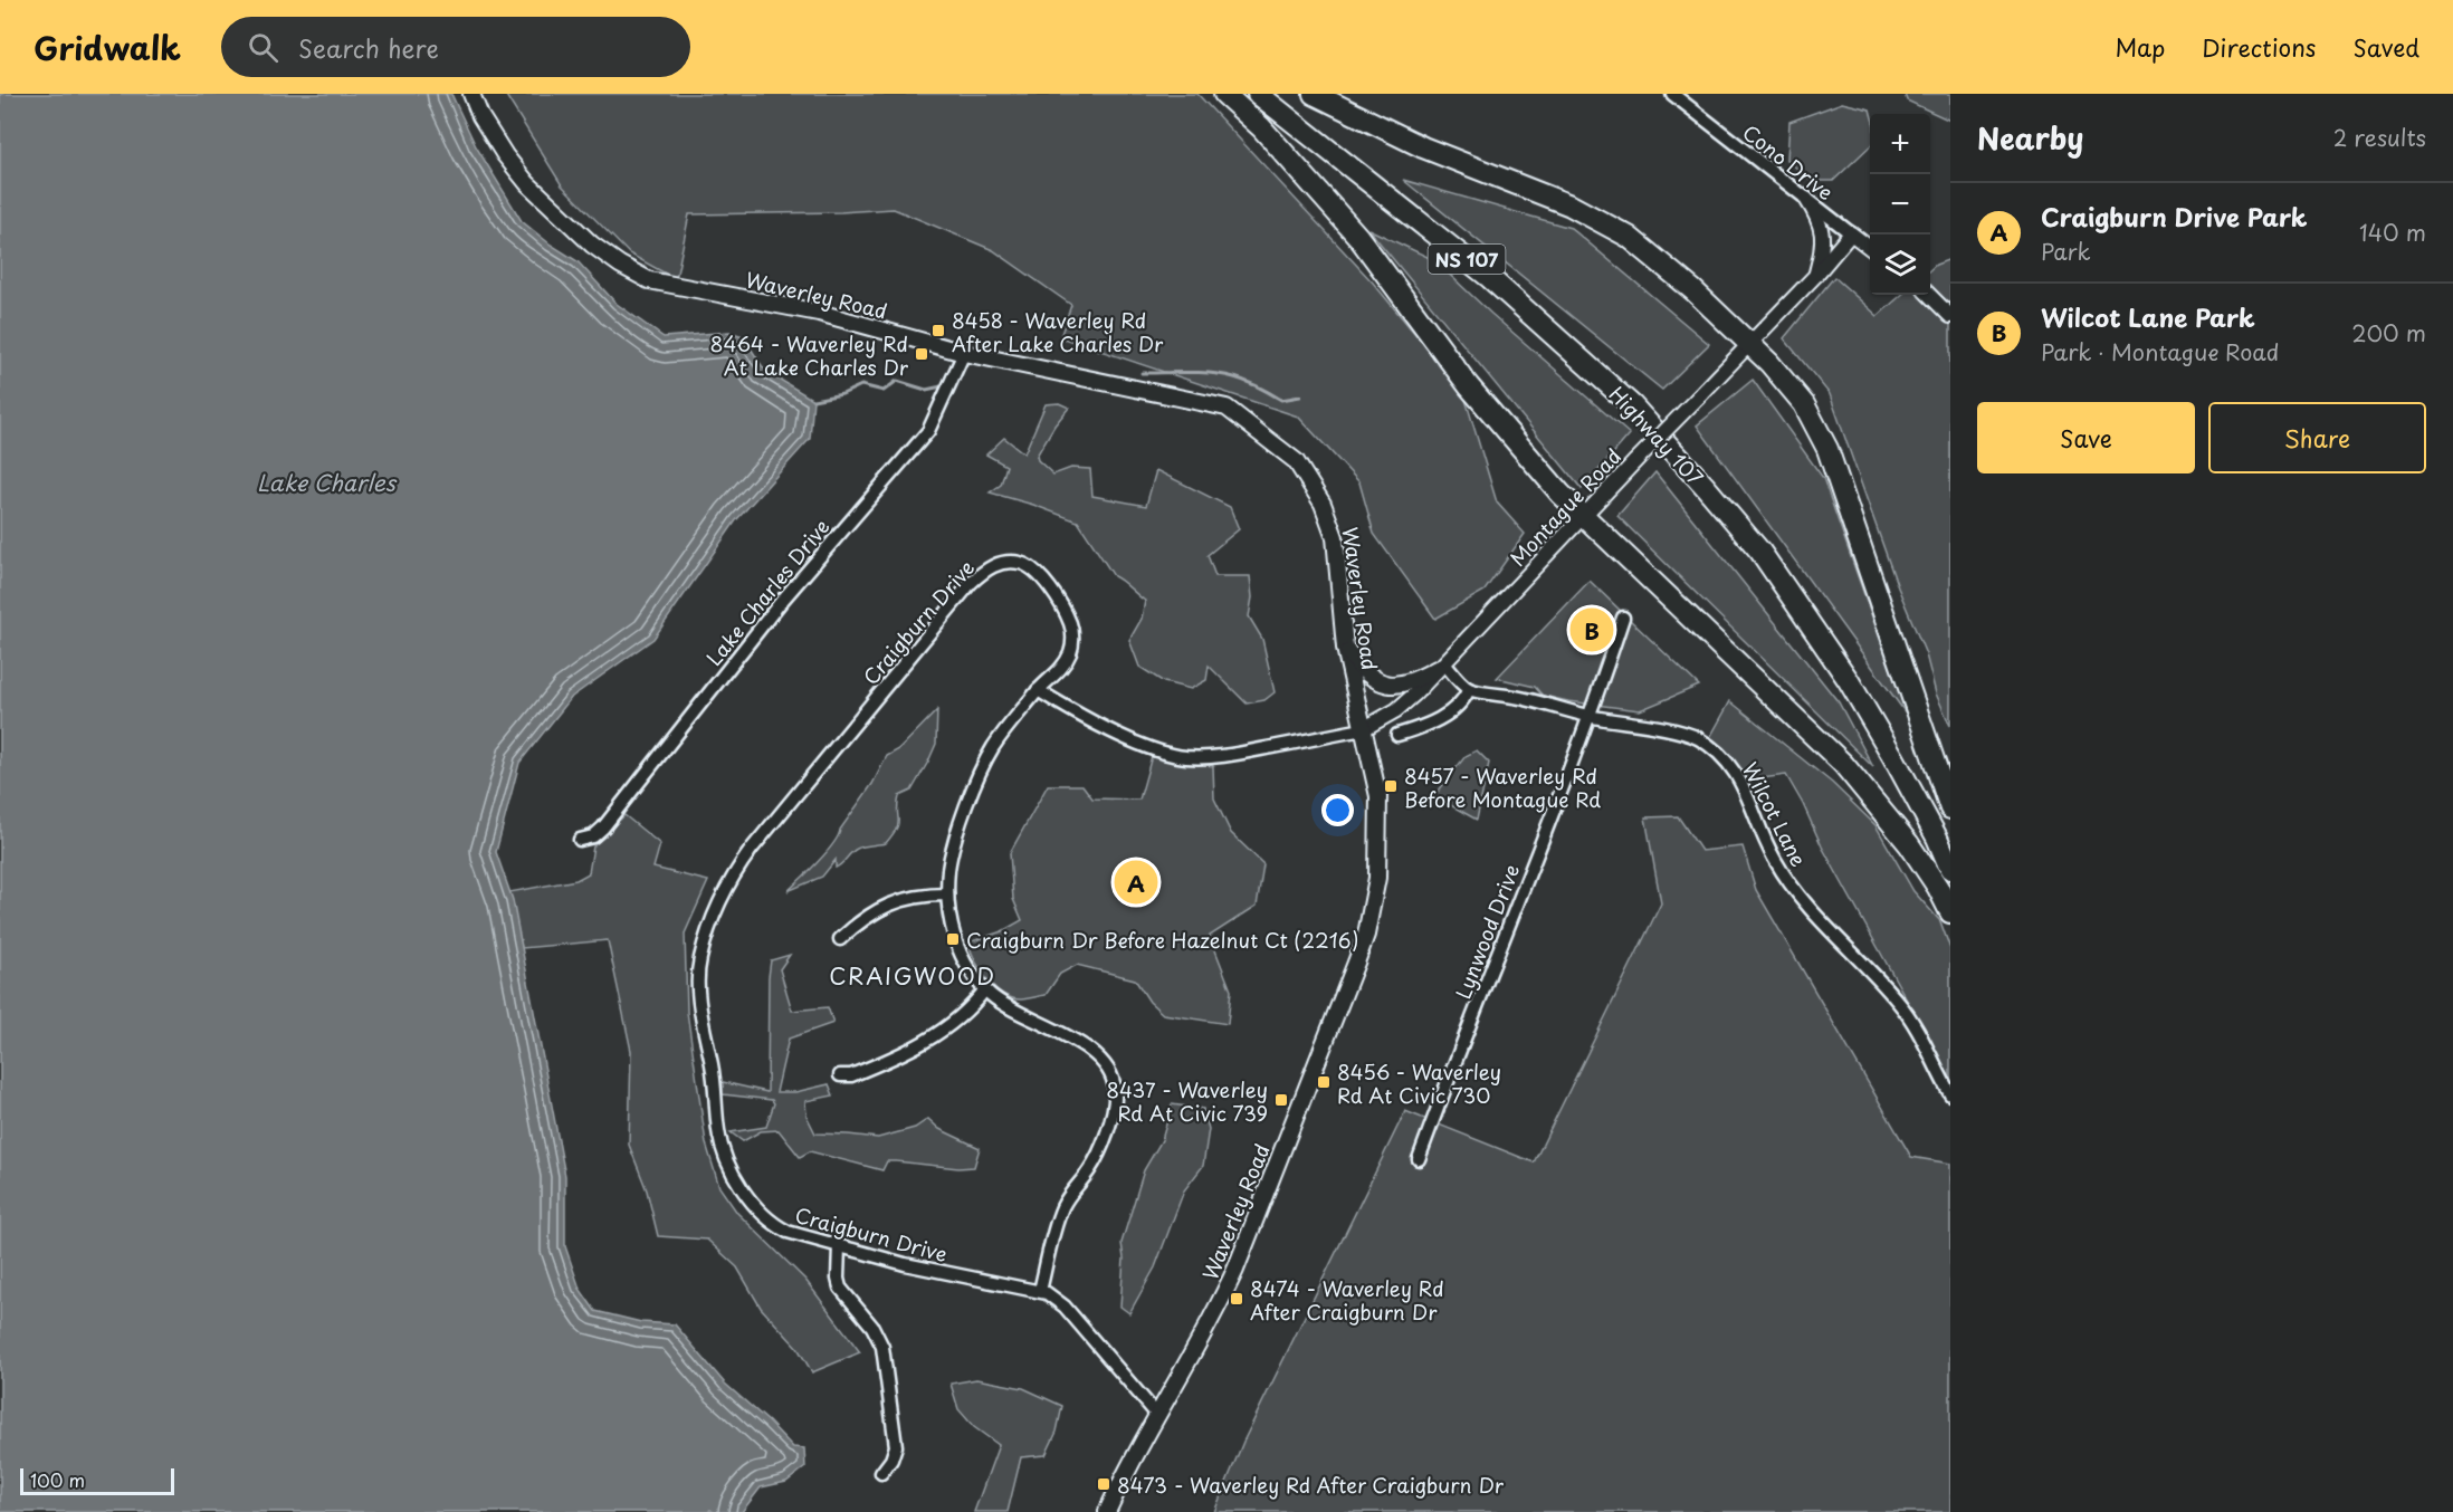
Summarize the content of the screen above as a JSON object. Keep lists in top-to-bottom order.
{
  "streets": {
    "highway": ["NS 107", "Highway 107"],
    "main road": ["Waverley Road"],
    "street": [
      "Cono Drive",
      "Montague Road",
      "Lake Charles Drive",
      "Craigburn Drive",
      "Wilcot Lane",
      "Lynwood Drive"
    ]
  },
  "crossings": [
    ["Cono Drive", "Montague Road"],
    ["Waverley Road", "Montague Road"],
    ["Waverley Road", "Lake Charles Drive"],
    ["Waverley Road", "Craigburn Drive"],
    ["Wilcot Lane", "Lynwood Drive"]
  ],
  "districts": ["CRAIGWOOD"],
  "water": ["Lake Charles"],
  "places": {
    "transit": [
      "8458 - Waverley Rd After Lake Charles Dr",
      "8464 - Waverley Rd At Lake Charles Dr",
      "8457 - Waverley Rd Before Montague Rd",
      "Craigburn Dr Before Hazelnut Ct (2216)",
      "8456 - Waverley Rd At Civic 730",
      "8437 - Waverley Rd At Civic 739",
      "8474 - Waverley Rd After Craigburn Dr",
      "8473 - Waverley Rd After Craigburn Dr"
    ]
  },
  "scale_bar": "100 m",
  "page": {
    "header": "Gridwalk",
    "search": "Search here",
    "nav": ["Map", "Directions", "Saved"],
    "heading": ["Nearby", "2 results"],
    "map_buttons": ["+", "−"],
    "list": [
      {
        "mark": "A",
        "name": "Craigburn Drive Park",
        "note": "Park",
        "value": "140 m"
      },
      {
        "mark": "B",
        "name": "Wilcot Lane Park",
        "note": "Park · Montague Road",
        "value": "200 m"
      }
    ],
    "buttons": ["Save", "Share"],
    "pins": ["B", "A"],
    "scale": "100 m"
  }
}
